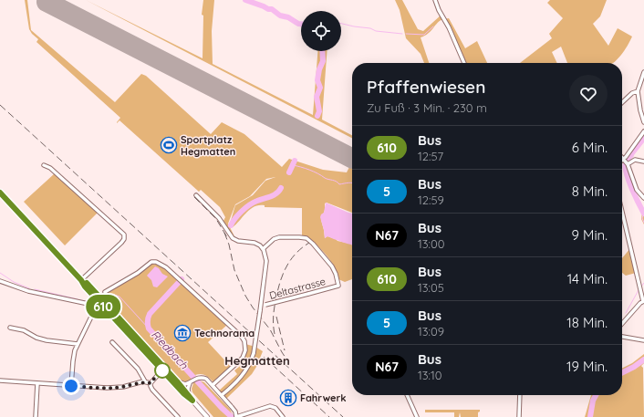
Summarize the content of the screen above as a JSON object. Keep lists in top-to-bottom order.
{
  "streets": {
    "street": ["Deltastrasse"]
  },
  "districts": ["Hegmatten"],
  "water": ["Riedbach"],
  "places": {
    "sports": ["Sportplatz Hegmatten"],
    "museum": ["Technorama"],
    "building": ["Fahrwerk"]
  },
  "lines": ["bus line 610"],
  "page": {
    "on_map": "610",
    "heading": ["Pfaffenwiesen", "Zu Fuß · 3 Min. · 230 m"],
    "list": [
      {
        "mark": "610",
        "name": "Bus",
        "note": "12:57",
        "value": "6 Min."
      },
      {
        "mark": "5",
        "name": "Bus",
        "note": "12:59",
        "value": "8 Min."
      },
      {
        "mark": "N67",
        "name": "Bus",
        "note": "13:00",
        "value": "9 Min."
      },
      {
        "mark": "610",
        "name": "Bus",
        "note": "13:05",
        "value": "14 Min."
      },
      {
        "mark": "5",
        "name": "Bus",
        "note": "13:09",
        "value": "18 Min."
      },
      {
        "mark": "N67",
        "name": "Bus",
        "note": "13:10",
        "value": "19 Min."
      }
    ]
  }
}
